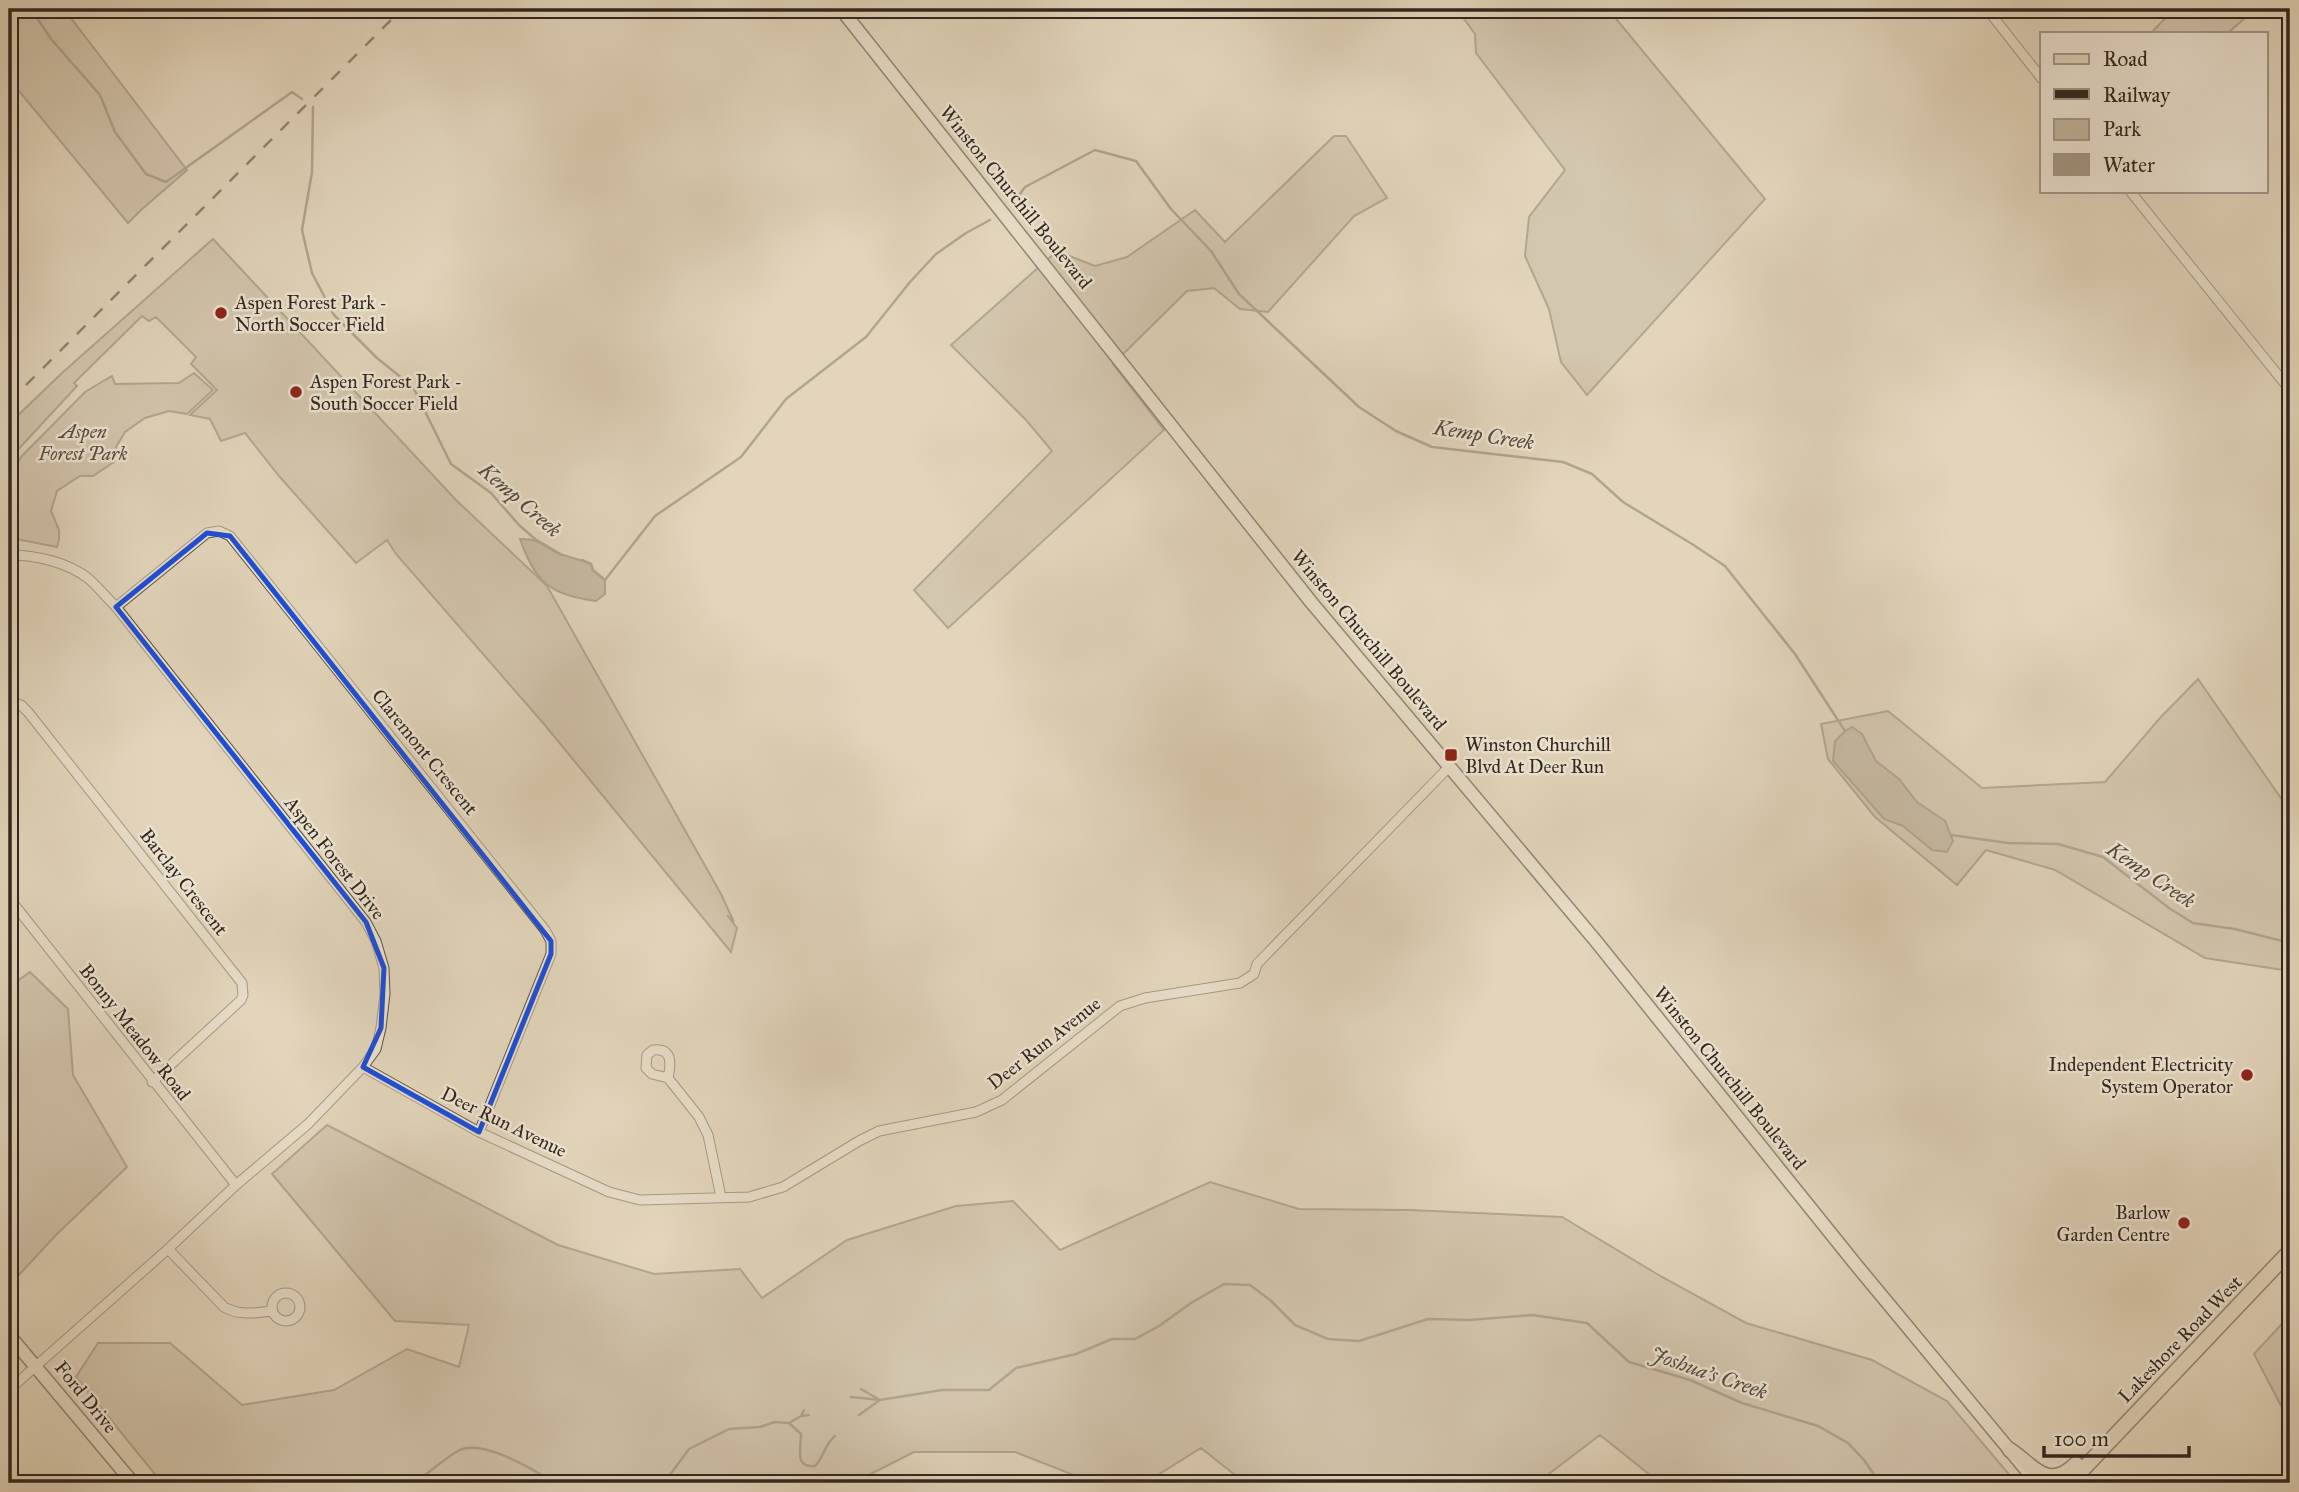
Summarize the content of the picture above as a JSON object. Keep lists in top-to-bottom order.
{
  "streets": {
    "main road": ["Winston Churchill Boulevard", "Lakeshore Road West", "Ford Drive"],
    "street": [
      "Claremont Crescent",
      "Aspen Forest Drive",
      "Barclay Crescent",
      "Bonny Meadow Road",
      "Deer Run Avenue"
    ]
  },
  "crossings": [
    ["Winston Churchill Boulevard", "Deer Run Avenue"],
    ["Claremont Crescent", "Aspen Forest Drive"],
    ["Claremont Crescent", "Deer Run Avenue"],
    ["Aspen Forest Drive", "Bonny Meadow Road"],
    ["Aspen Forest Drive", "Deer Run Avenue"],
    ["Aspen Forest Drive", "Ford Drive"],
    ["Barclay Crescent", "Bonny Meadow Road"]
  ],
  "water": ["Kemp Creek", "Joshua's Creek"],
  "parks": ["Aspen Forest Park"],
  "places": {
    "other": [
      "Aspen Forest Park - North Soccer Field",
      "Aspen Forest Park - South Soccer Field",
      "Independent Electricity System Operator",
      "Barlow Garden Centre"
    ],
    "transit": ["Winston Churchill Blvd At Deer Run"]
  },
  "legend": [
    "Road",
    "Railway",
    "Park",
    "Water"
  ],
  "scale_bar": "100 m"
}
